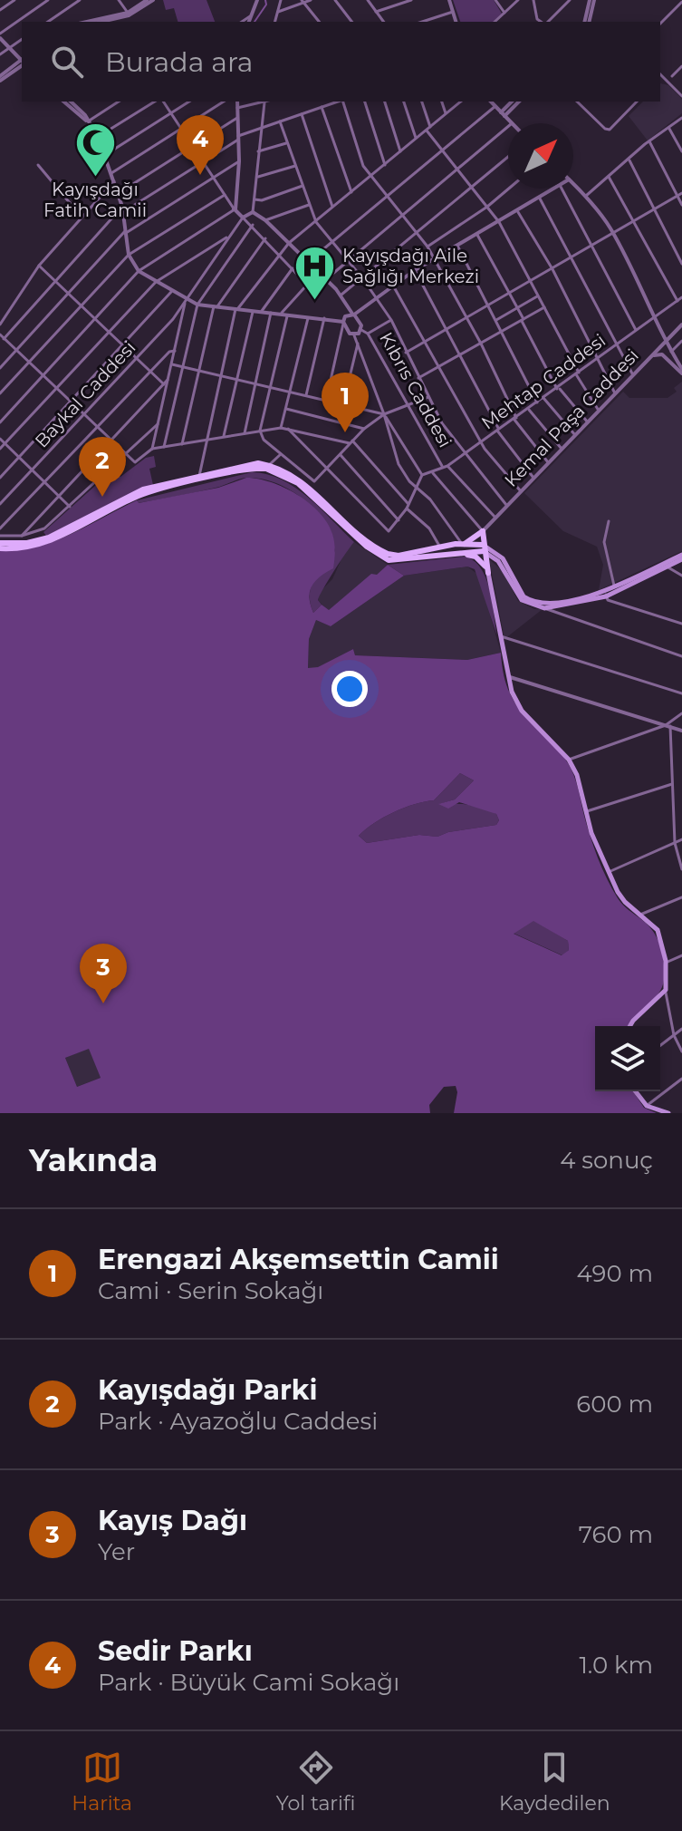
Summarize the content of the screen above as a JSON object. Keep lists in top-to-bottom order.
{
  "streets": {
    "street": [
      "Mehtap Caddesi",
      "Kıbrıs Caddesi",
      "Baykal Caddesi",
      "Kemal Paşa Caddesi"
    ]
  },
  "crossings": [
    ["Mehtap Caddesi", "Kıbrıs Caddesi"],
    ["Kıbrıs Caddesi", "Kemal Paşa Caddesi"]
  ],
  "places": {
    "mosque": ["Kayışdağı Fatih Camii"],
    "hospital": ["Kayışdağı Aile Sağlığı Merkezi"]
  },
  "north": "top right",
  "page": {
    "search": "Burada ara",
    "pins": [
      "4",
      "1",
      "2",
      "3"
    ],
    "heading": ["Yakında", "4 sonuç"],
    "list": [
      {
        "mark": "1",
        "name": "Erengazi Akşemsettin Camii",
        "note": "Cami · Serin Sokağı",
        "value": "490 m"
      },
      {
        "mark": "2",
        "name": "Kayışdağı Parki",
        "note": "Park · Ayazoğlu Caddesi",
        "value": "600 m"
      },
      {
        "mark": "3",
        "name": "Kayış Dağı",
        "note": "Yer",
        "value": "760 m"
      },
      {
        "mark": "4",
        "name": "Sedir Parkı",
        "note": "Park · Büyük Cami Sokağı",
        "value": "1.0 km"
      }
    ],
    "nav": ["Harita", "Yol tarifi", "Kaydedilen"]
  }
}
